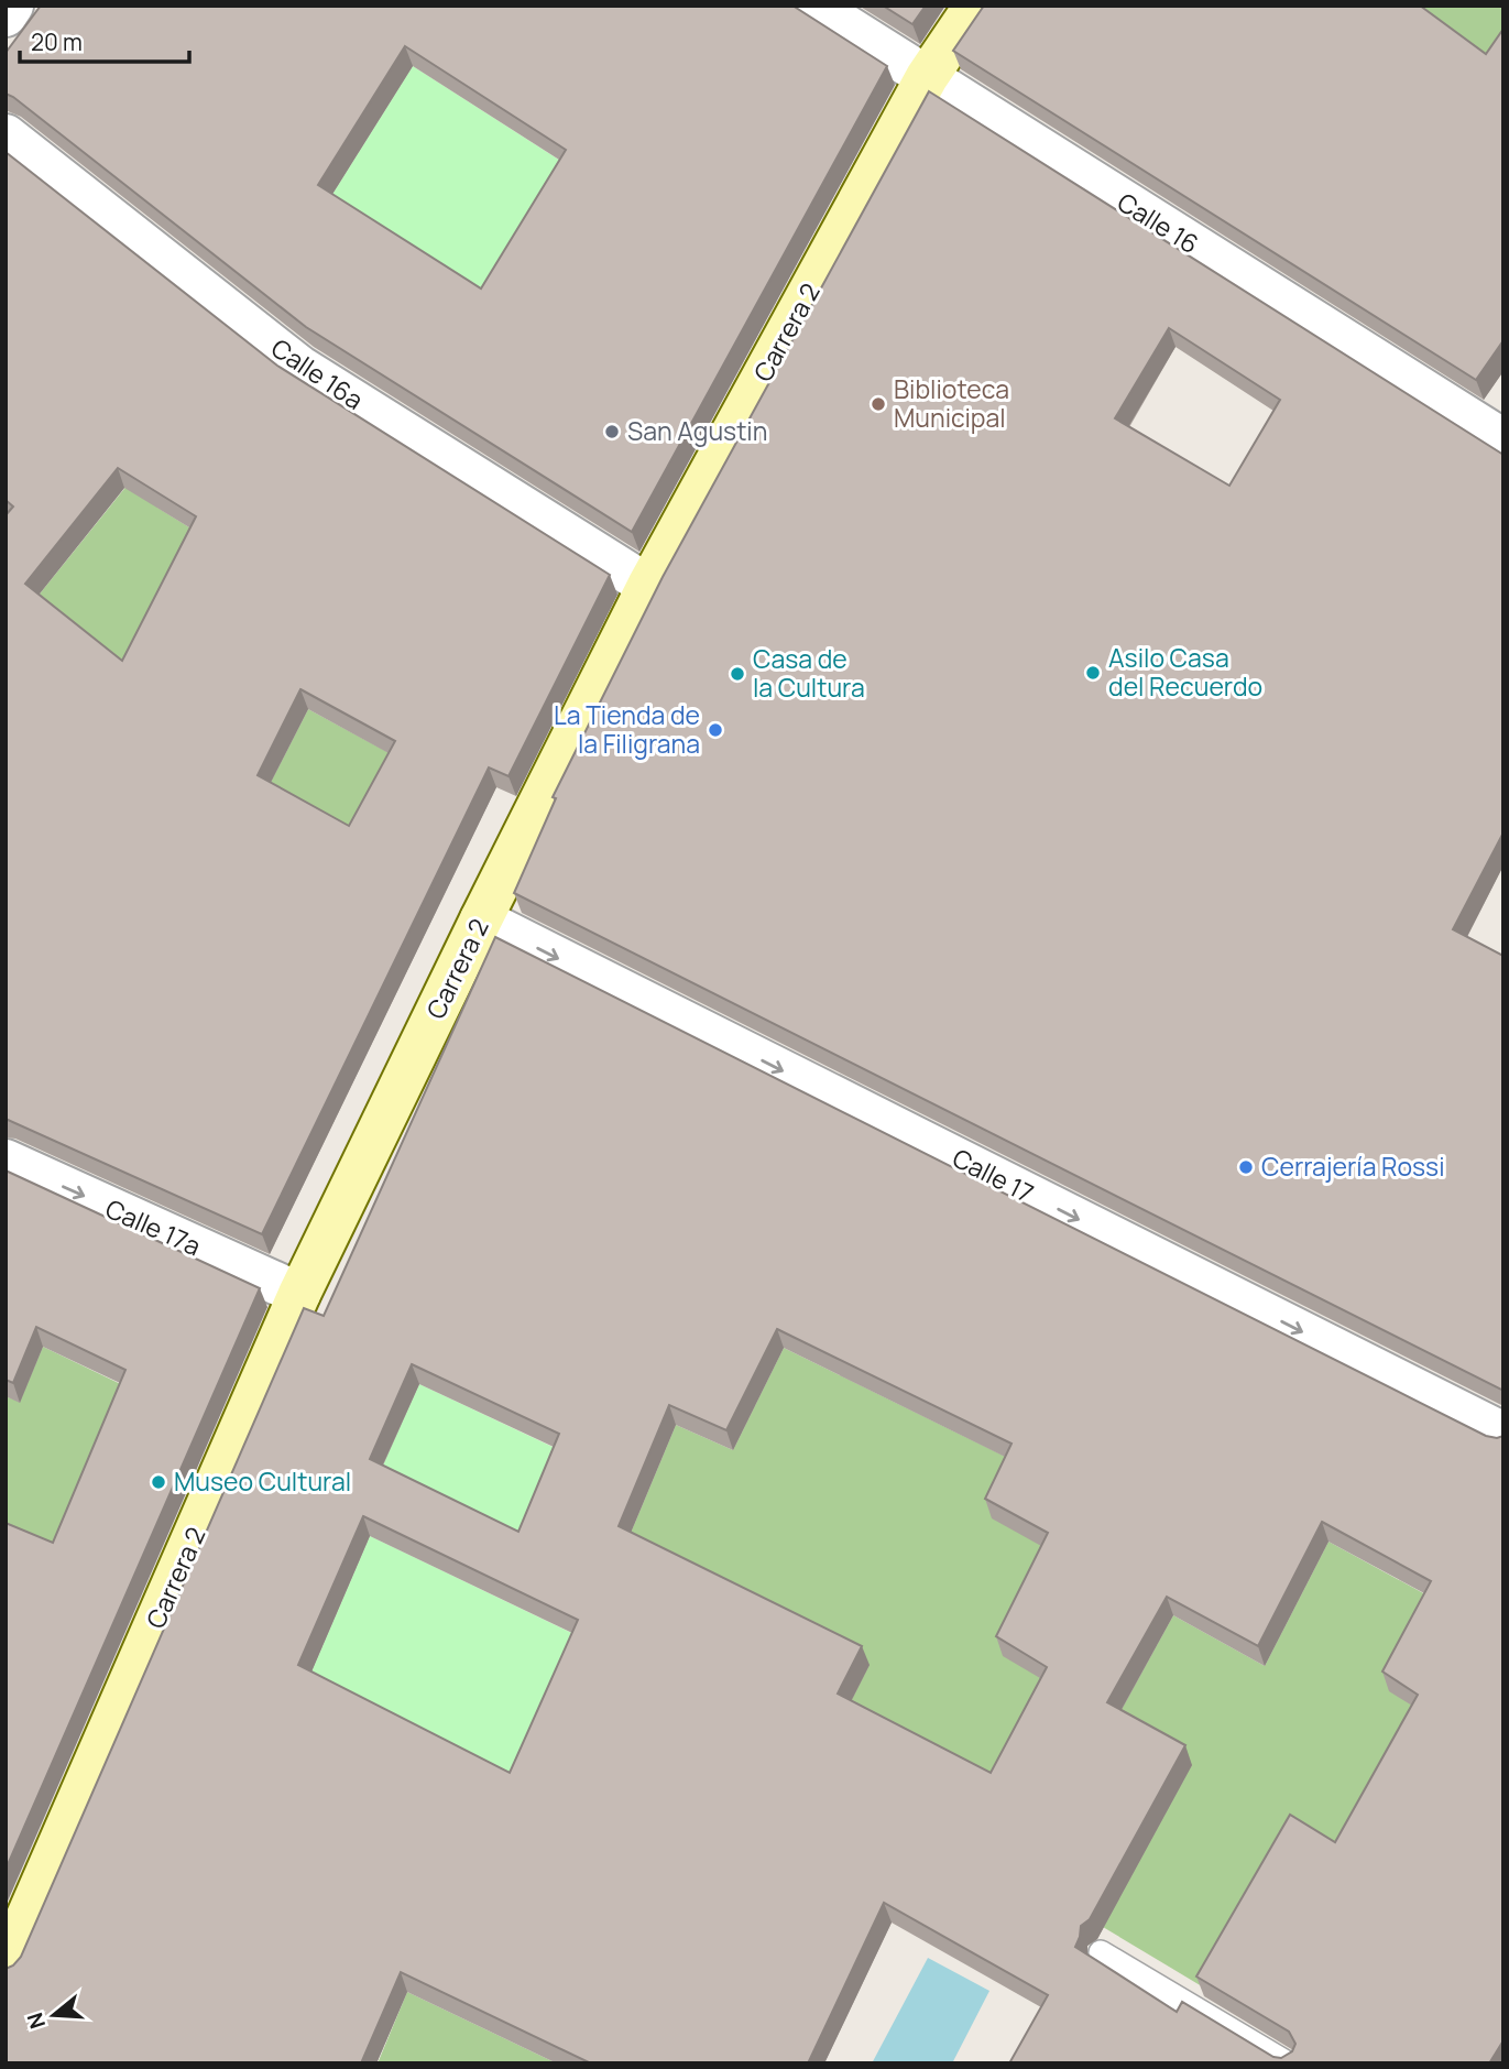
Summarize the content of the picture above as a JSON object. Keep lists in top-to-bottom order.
{
  "streets": {
    "main road": ["Carrera 2"],
    "street": [
      "Calle 16",
      "Calle 16a",
      "Calle 17",
      "Calle 17a"
    ]
  },
  "crossings": [
    ["Calle 16", "Carrera 2"],
    ["Carrera 2", "Calle 16a"],
    ["Carrera 2", "Calle 17"],
    ["Carrera 2", "Calle 17a"]
  ],
  "one_way": ["Calle 17", "Calle 17a"],
  "places": [
    "Biblioteca Municipal",
    "San Agustin",
    "Asilo Casa del Recuerdo",
    "Casa de la Cultura",
    "La Tienda de la Filigrana",
    "Cerrajería Rossi",
    "Museo Cultural"
  ],
  "scale_bar": "20 m",
  "north": "left"
}
